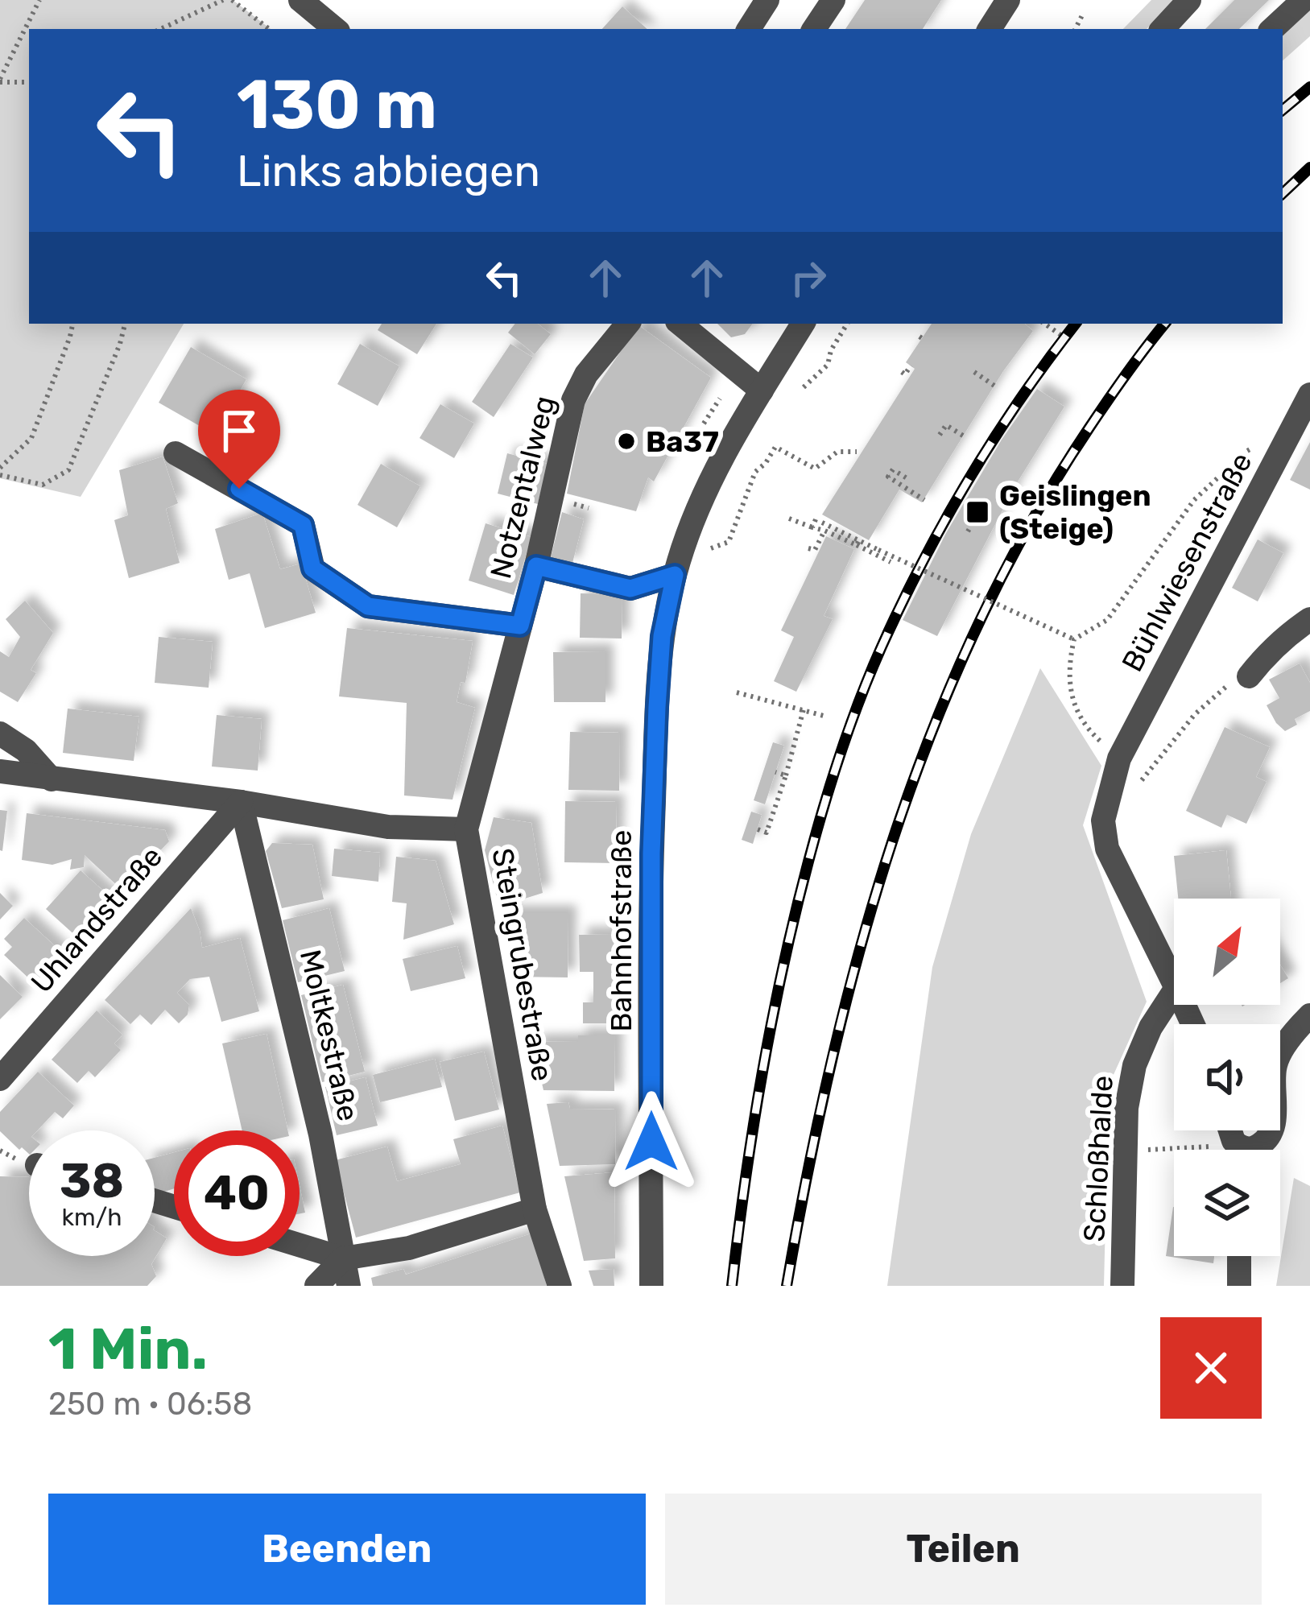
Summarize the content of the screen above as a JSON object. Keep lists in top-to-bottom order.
{
  "streets": {
    "street": [
      "Notzentalweg",
      "Bühlwiesenstraße",
      "Uhlandstraße",
      "Bahnhofstraße",
      "Steingrubestraße",
      "Moltkestraße",
      "Schloßhalde"
    ]
  },
  "crossings": [
    ["Notzentalweg", "Steingrubestraße"],
    ["Uhlandstraße", "Steingrubestraße"],
    ["Uhlandstraße", "Moltkestraße"],
    ["Steingrubestraße", "Moltkestraße"]
  ],
  "places": {
    "other": ["Ba37"],
    "transit": ["Geislingen (Steige)"]
  },
  "north": "top right",
  "page": {
    "turn": ["130 m", "Links abbiegen"],
    "speed": "38 km/h",
    "limit": "40",
    "heading": ["1 Min.", "250 m · 06:58"],
    "buttons": ["Beenden", "Teilen"]
  }
}
